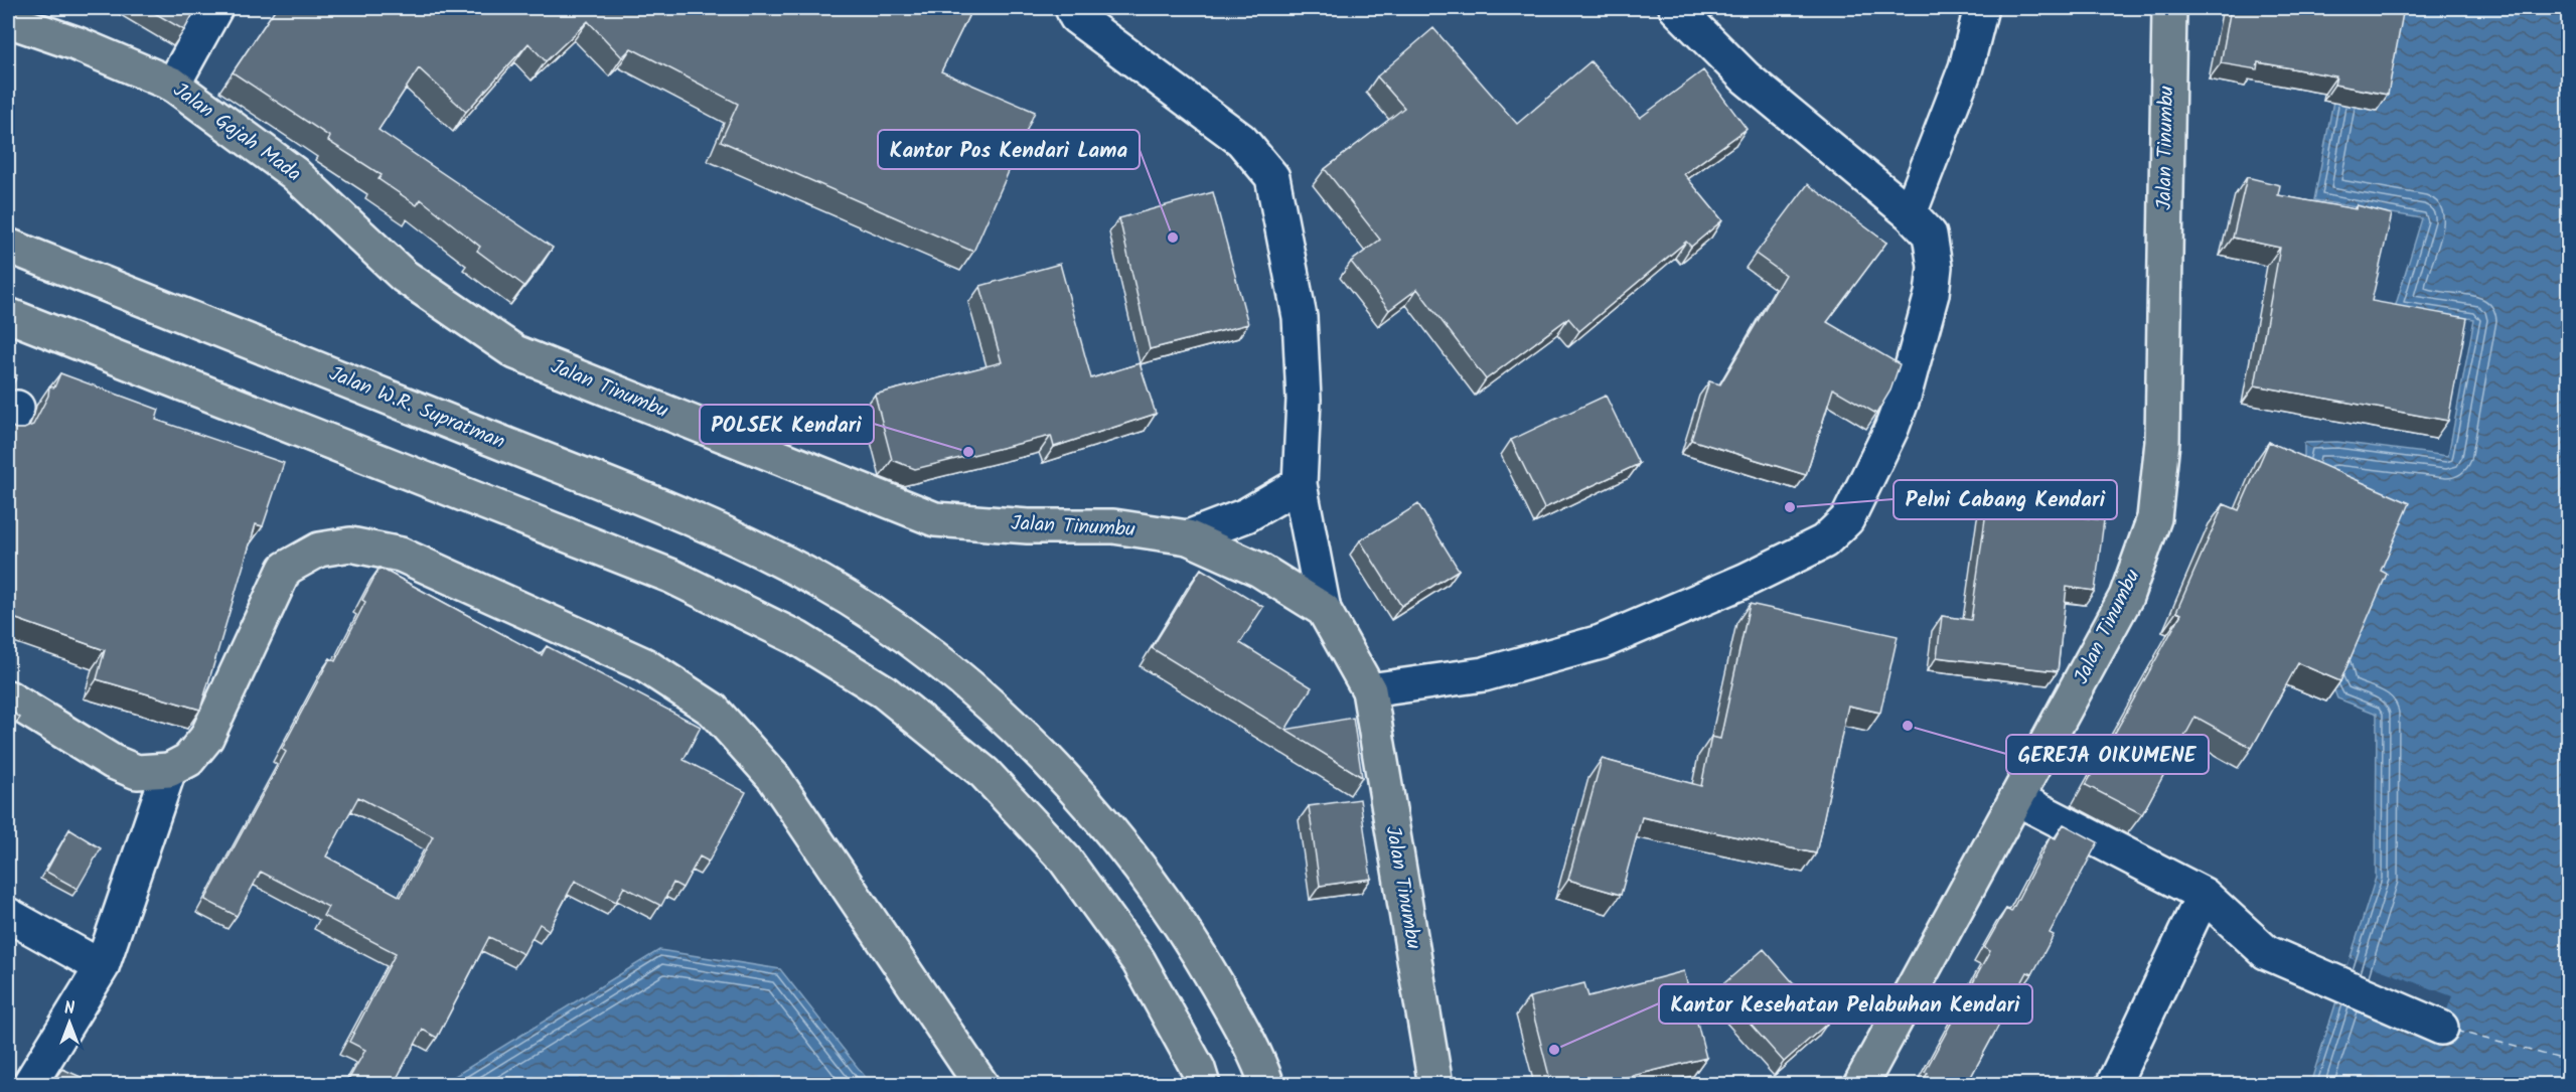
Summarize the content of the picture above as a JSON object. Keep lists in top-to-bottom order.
{
  "streets": {
    "main road": ["Jalan Gajah Mada", "Jalan Tinumbu", "Jalan W.R. Supratman"]
  },
  "crossings": [
    ["Jalan Gajah Mada", "Jalan Tinumbu"]
  ],
  "places": [
    "Kantor Pos Kendari Lama",
    "POLSEK Kendari",
    "Pelni Cabang Kendari",
    "GEREJA OIKUMENE",
    "Kantor Kesehatan Pelabuhan Kendari"
  ],
  "north": "top"
}
